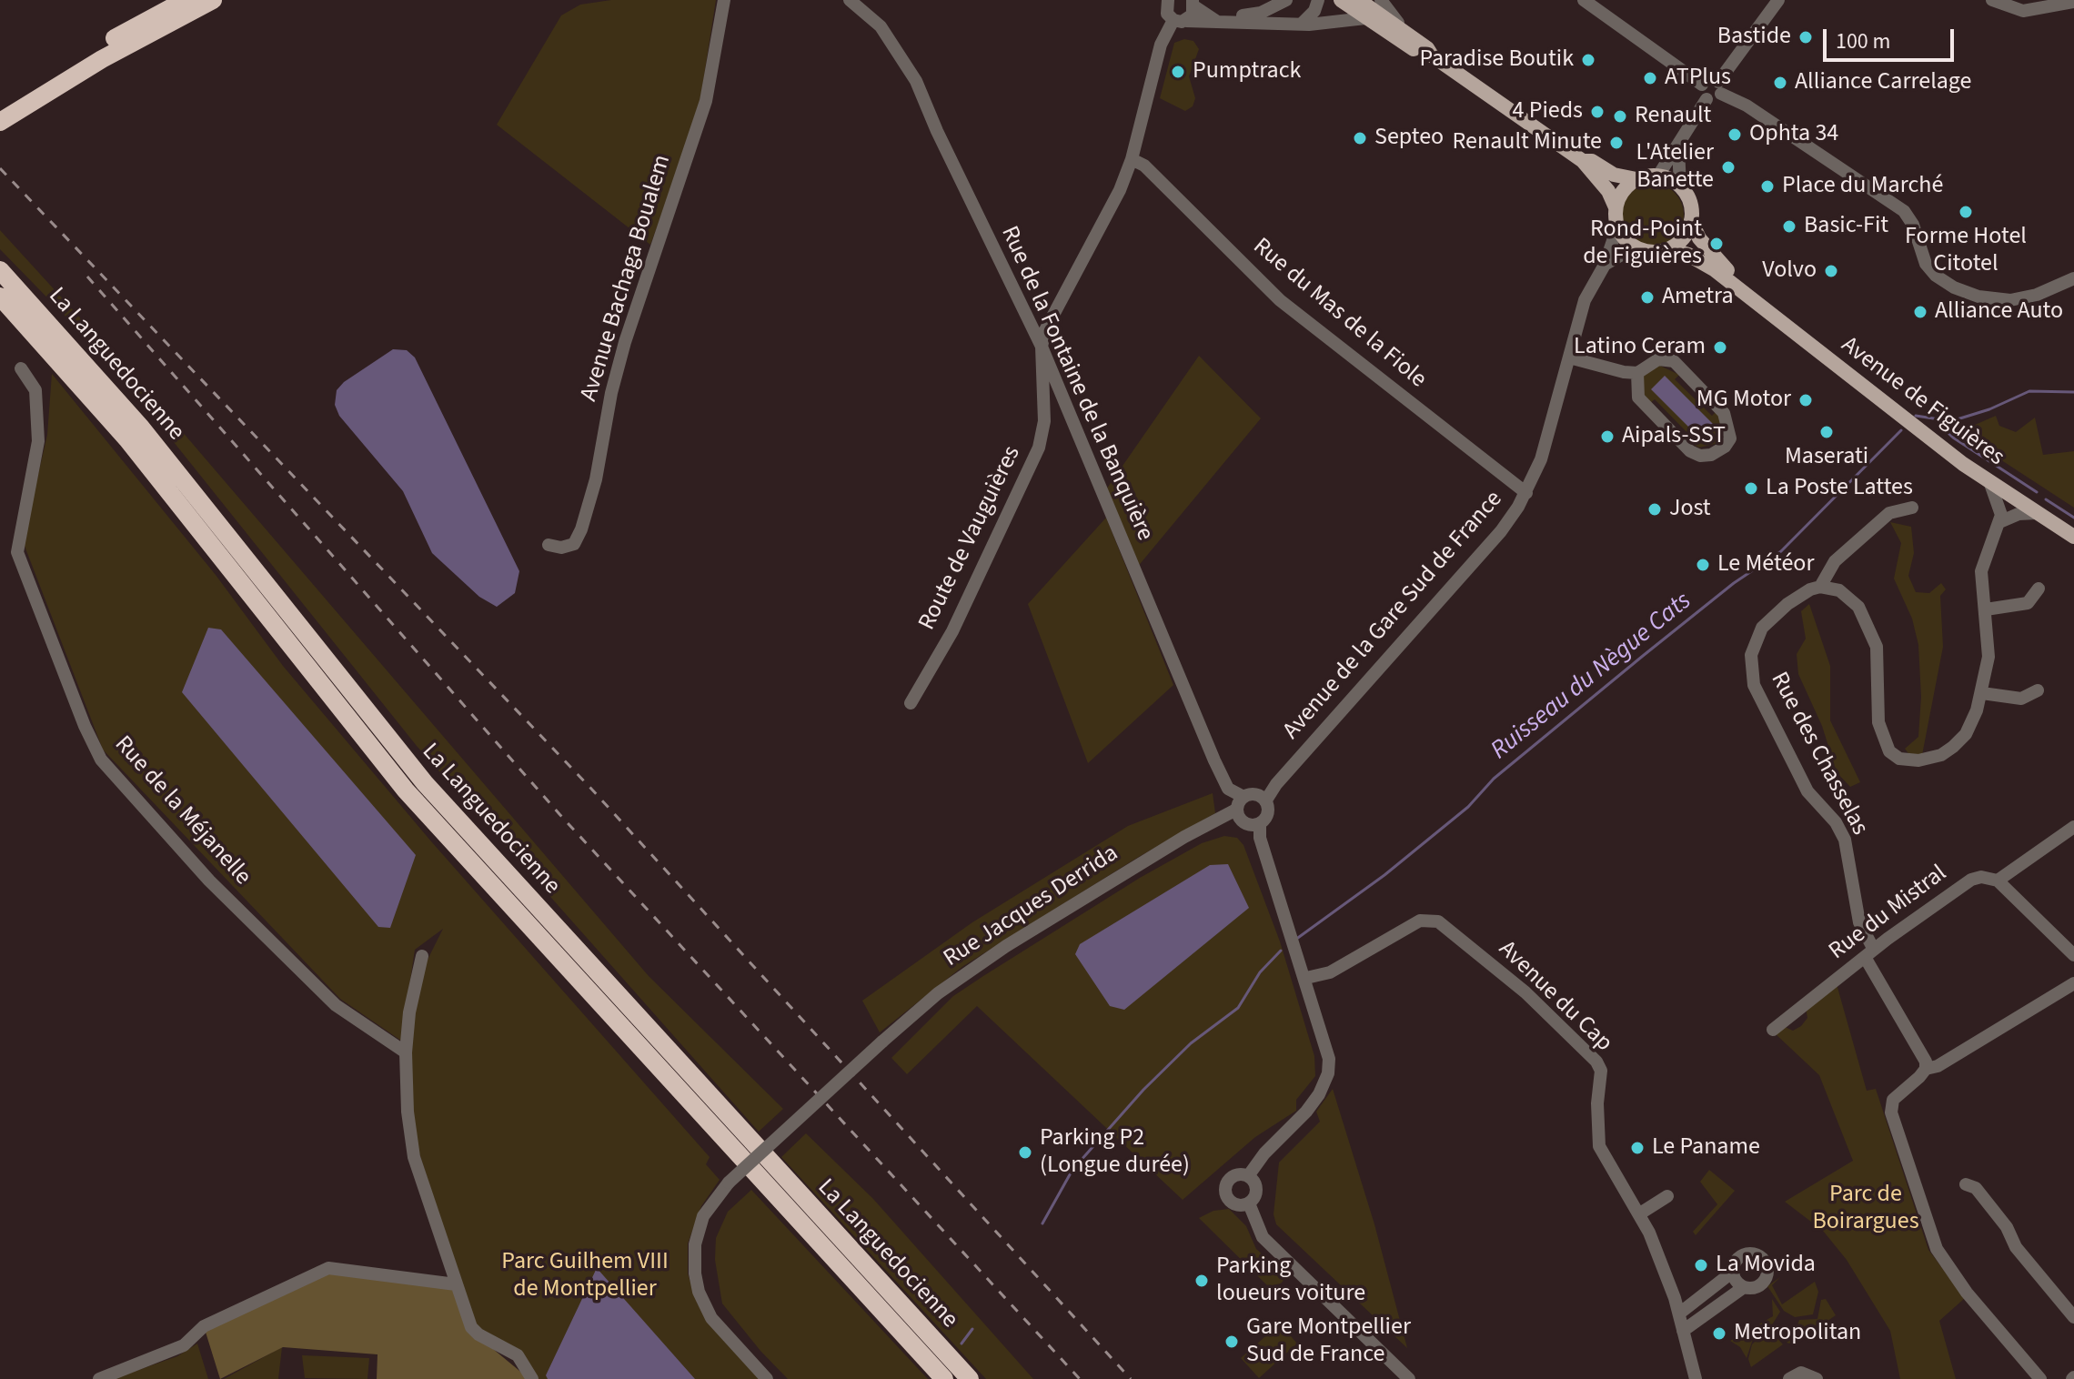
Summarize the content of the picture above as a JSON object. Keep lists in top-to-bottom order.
{
  "streets": {
    "highway": ["La Languedocienne"],
    "main road": ["Avenue de Figuières"],
    "street": [
      "Avenue Bachaga Boualem",
      "Rue du Mas de la Fiole",
      "Rue de la Fontaine de la Banquière",
      "Route de Vauguières",
      "Avenue de la Gare Sud de France",
      "Rue des Chasselas",
      "Rue de la Méjanelle",
      "Rue Jacques Derrida",
      "Rue du Mistral",
      "Avenue du Cap"
    ]
  },
  "crossings": [
    ["Rue du Mas de la Fiole", "Route de Vauguières"],
    ["Rue du Mas de la Fiole", "Avenue de la Gare Sud de France"],
    ["Rue de la Fontaine de la Banquière", "Route de Vauguières"],
    ["Avenue de Figuières", "Avenue de la Gare Sud de France"],
    ["Rue des Chasselas", "Rue du Mistral"]
  ],
  "water": ["Ruisseau du Nègue Cats"],
  "parks": ["Parc de Boirargues", "Parc Guilhem VIII de Montpellier"],
  "places": [
    "Bastide",
    "Paradise Boutik",
    "Pumptrack",
    "ATPlus",
    "Alliance Carrelage",
    "4 Pieds",
    "Renault",
    "Ophta 34",
    "Septeo",
    "Renault Minute",
    "L'Atelier Banette",
    "Place du Marché",
    "Forme Hotel Citotel",
    "Basic-Fit",
    "Rond-Point de Figuières",
    "Volvo",
    "Ametra",
    "Alliance Auto",
    "Latino Ceram",
    "MG Motor",
    "Maserati",
    "Aipals-SST",
    "La Poste Lattes",
    "Jost",
    "Le Météor",
    "Le Paname",
    "Parking P2 (Longue durée)",
    "La Movida",
    "Parking loueurs voiture",
    "Metropolitan",
    "Gare Montpellier Sud de France"
  ],
  "scale_bar": "100 m"
}
